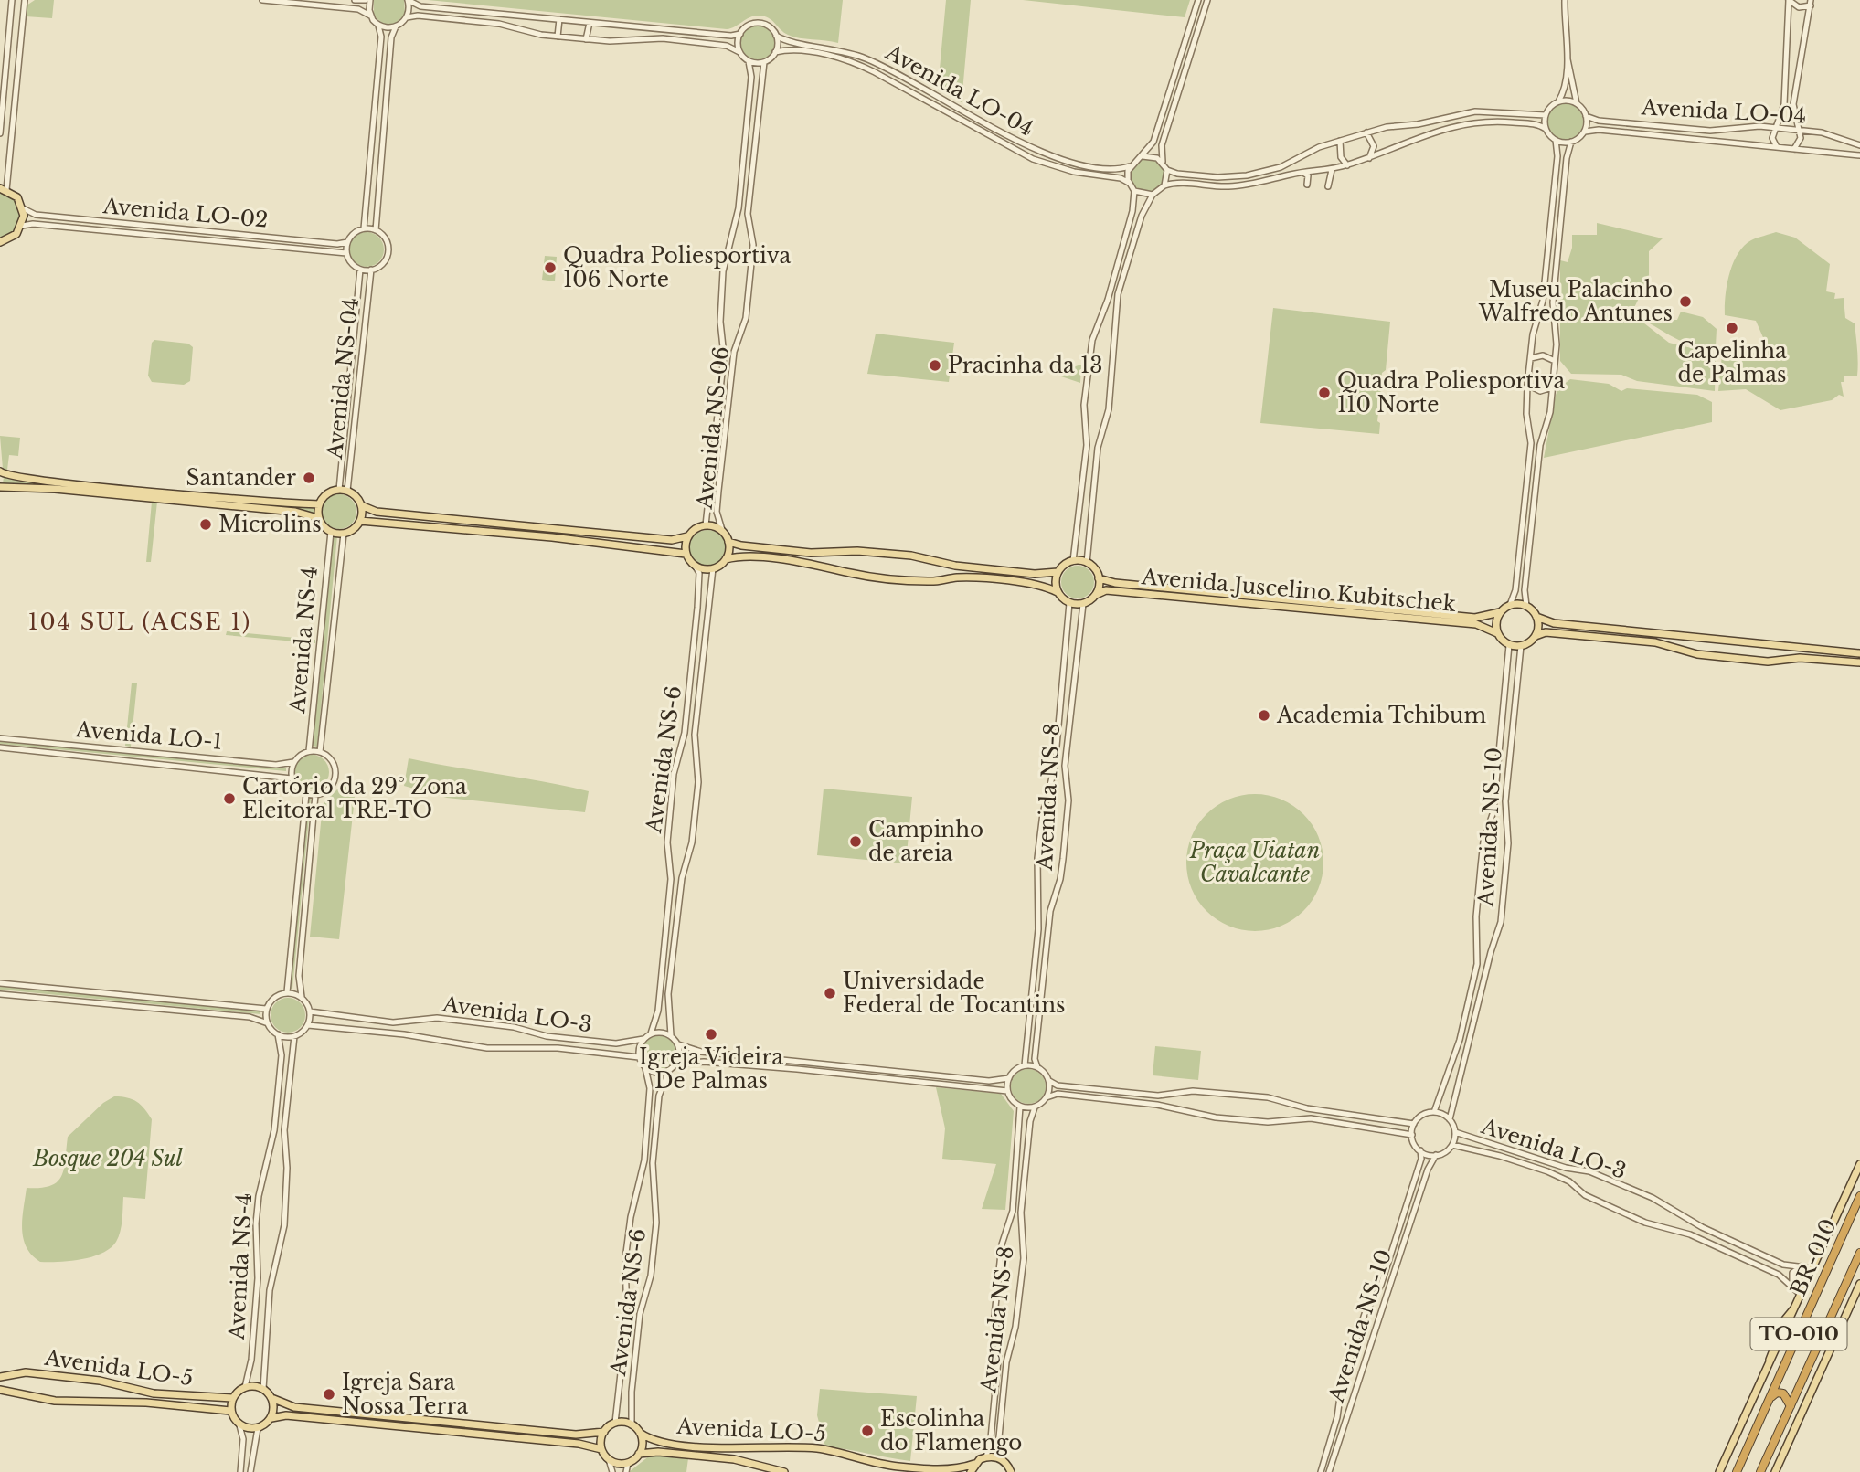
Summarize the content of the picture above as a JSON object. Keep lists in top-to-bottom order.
{
  "streets": {
    "highway": ["BR-010", "TO-010"],
    "main road": ["Avenida Juscelino Kubitschek", "Avenida LO-5"],
    "street": [
      "Avenida LO-04",
      "Avenida LO-02",
      "Avenida NS-04",
      "Avenida NS-06",
      "Avenida NS-4",
      "Avenida LO-1",
      "Avenida NS-6",
      "Avenida NS-8",
      "Avenida NS-10",
      "Avenida LO-3"
    ]
  },
  "crossings": [
    ["Avenida LO-04", "Avenida NS-06"],
    ["Avenida LO-02", "Avenida NS-04"],
    ["Avenida NS-04", "Avenida NS-4"],
    ["Avenida NS-06", "Avenida NS-6"],
    ["Avenida Juscelino Kubitschek", "Avenida NS-8"],
    ["Avenida Juscelino Kubitschek", "Avenida NS-10"],
    ["Avenida NS-4", "Avenida LO-1"],
    ["Avenida NS-4", "Avenida LO-3"],
    ["Avenida NS-4", "Avenida LO-5"],
    ["Avenida NS-6", "Avenida LO-3"],
    ["Avenida NS-6", "Avenida LO-5"],
    ["Avenida NS-8", "Avenida LO-5"],
    ["Avenida NS-10", "Avenida LO-3"]
  ],
  "districts": ["104 SUL (ACSE 1)"],
  "parks": ["Praça Uiatan Cavalcante", "Bosque 204 Sul"],
  "places": [
    "Quadra Poliesportiva 106 Norte",
    "Museu Palacinho Walfredo Antunes",
    "Capelinha de Palmas",
    "Pracinha da 13",
    "Quadra Poliesportiva 110 Norte",
    "Santander",
    "Microlins",
    "Academia Tchibum",
    "Cartório da 29° Zona Eleitoral TRE-TO",
    "Campinho de areia",
    "Universidade Federal de Tocantins",
    "Igreja Videira De Palmas",
    "Igreja Sara Nossa Terra",
    "Escolinha do Flamengo"
  ]
}
